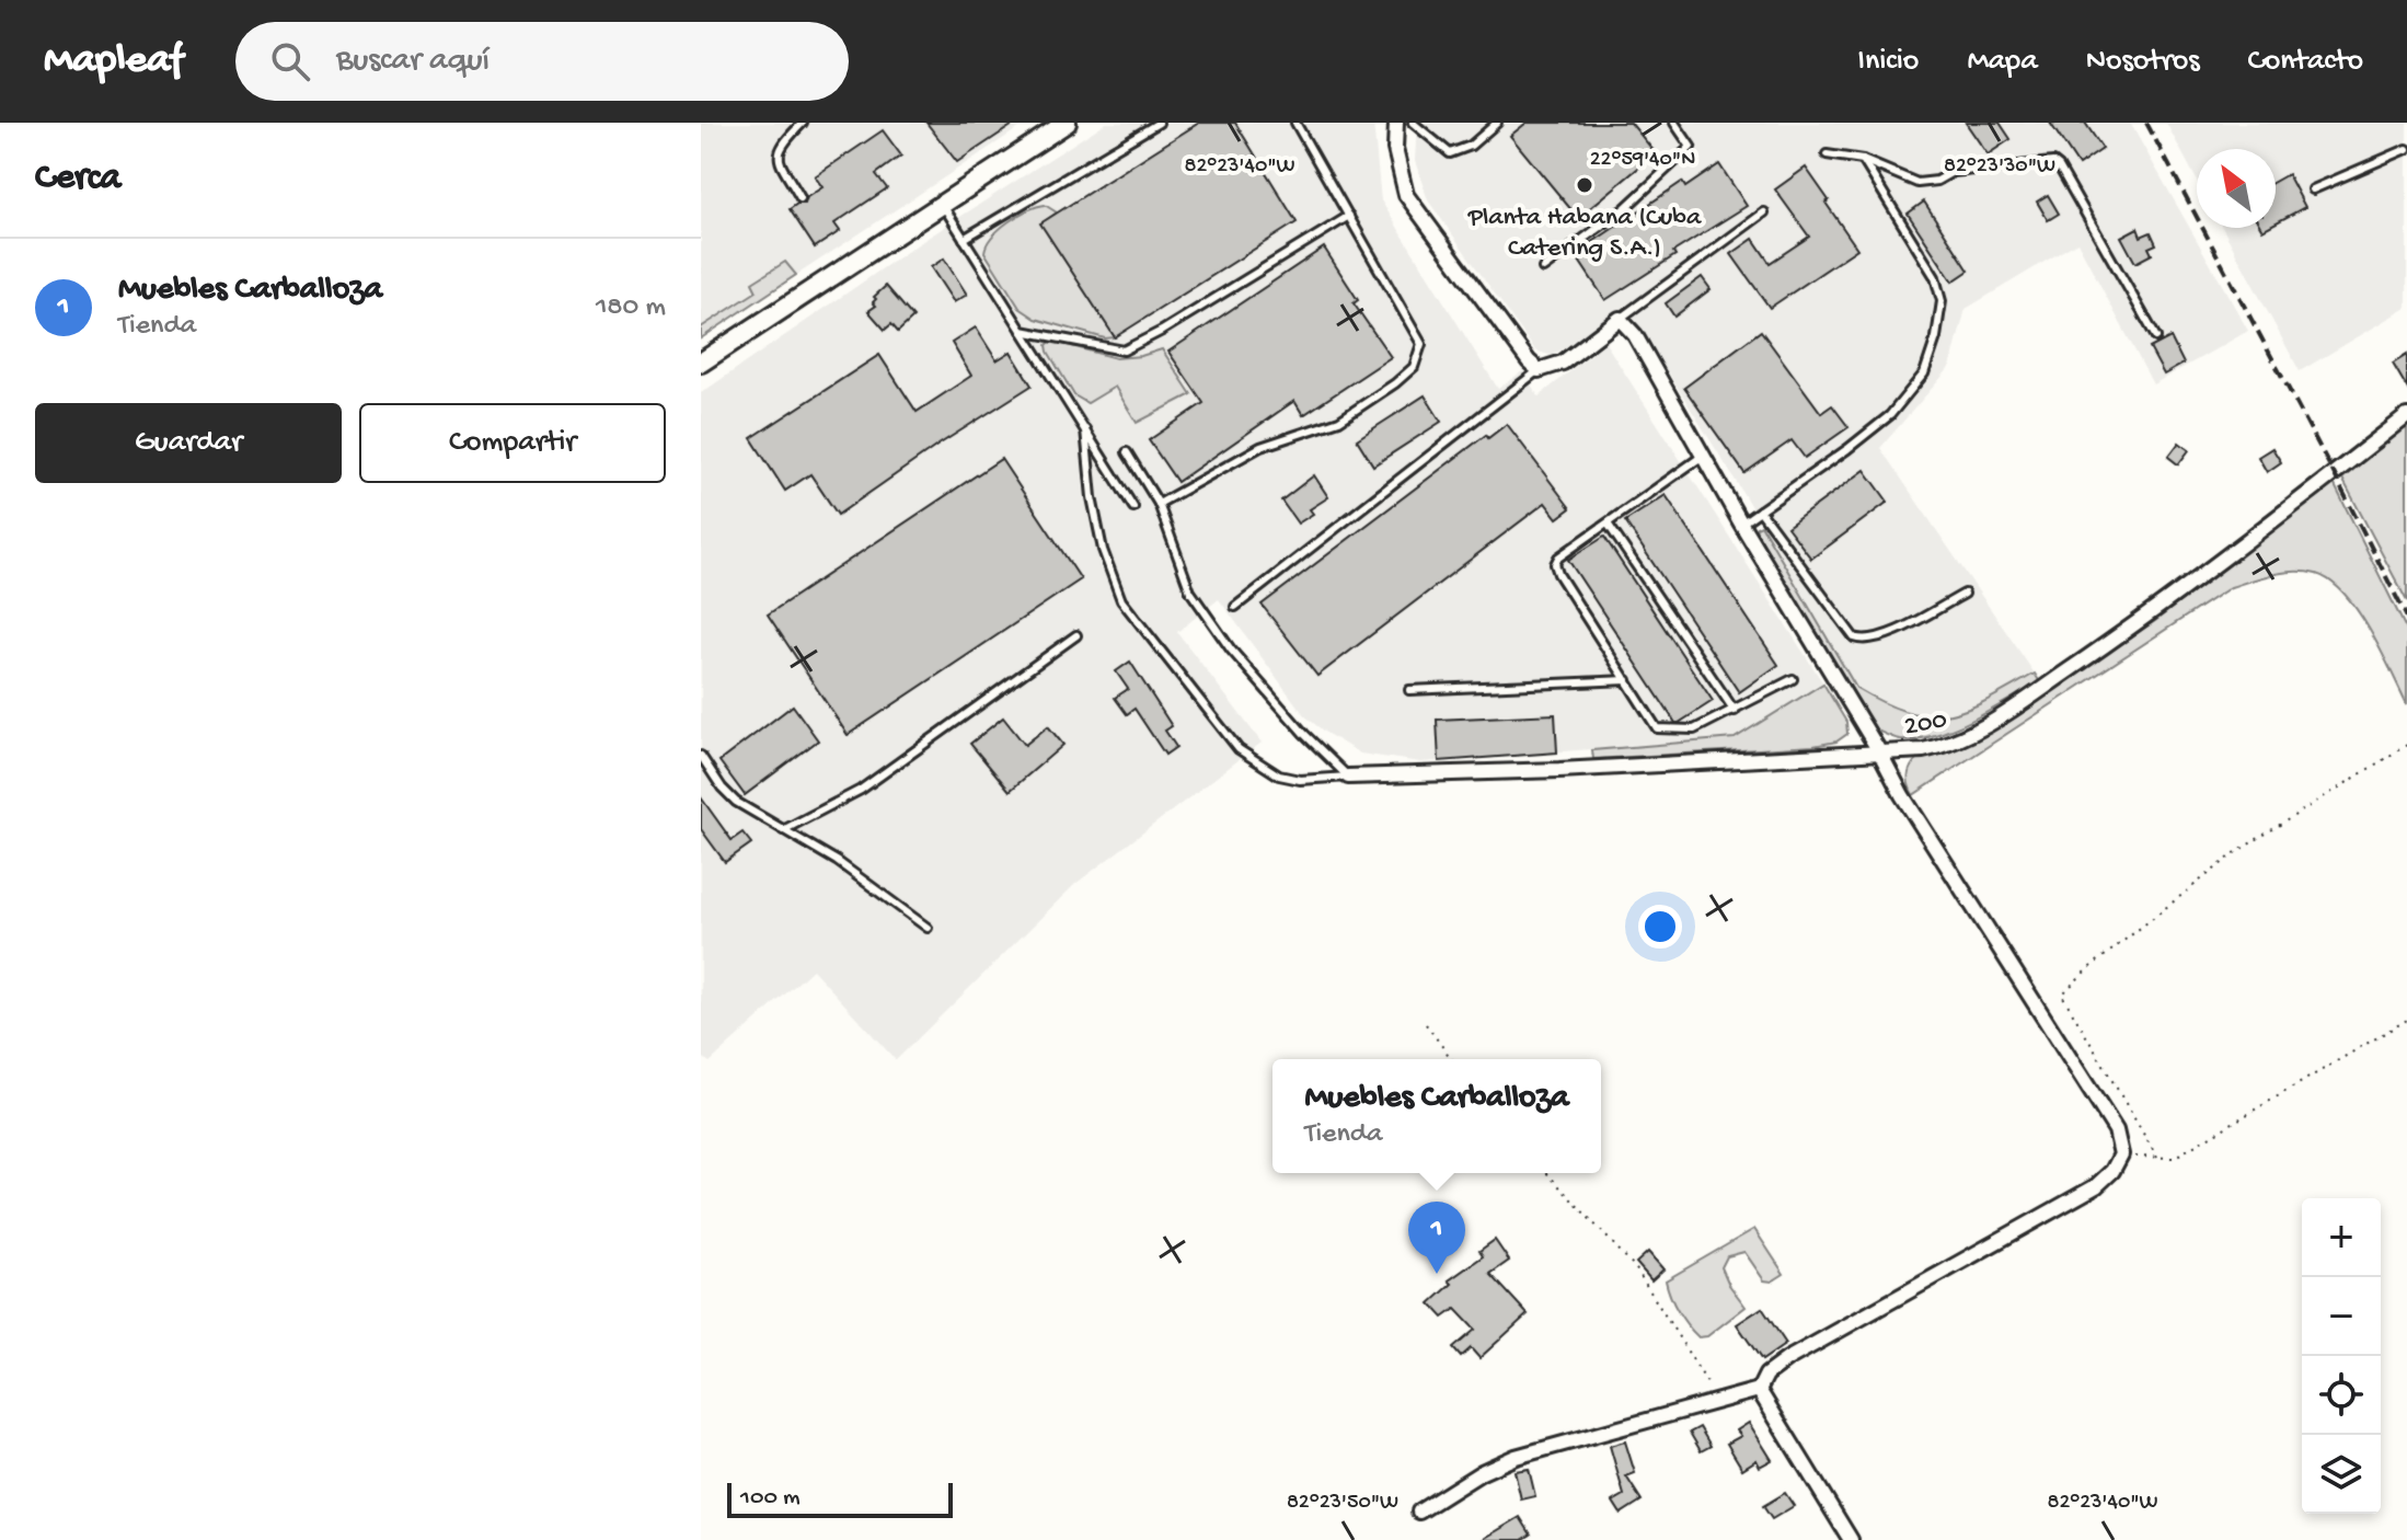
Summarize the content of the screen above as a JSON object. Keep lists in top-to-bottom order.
{
  "streets": {
    "street": ["200"]
  },
  "places": ["Planta Habana (Cuba Catering S.A.)"],
  "scale_bar": "100 m",
  "north": "top left",
  "page": {
    "header": "Mapleaf",
    "search": "Buscar aquí",
    "nav": [
      "Inicio",
      "Mapa",
      "Nosotros",
      "Contacto"
    ],
    "heading": "Cerca",
    "list": [
      {
        "mark": "1",
        "name": "Muebles Carballoza",
        "note": "Tienda",
        "value": "180 m"
      }
    ],
    "buttons": ["Guardar", "Compartir"],
    "popup": ["Muebles Carballoza", "Tienda"],
    "map_buttons": ["+", "−"],
    "pins": "1",
    "scale": "100 m"
  },
  "coordinates": [
    "22°59'40\"N",
    "82°23'40\"W",
    "82°23'30\"W",
    "82°23'50\"W"
  ]
}
